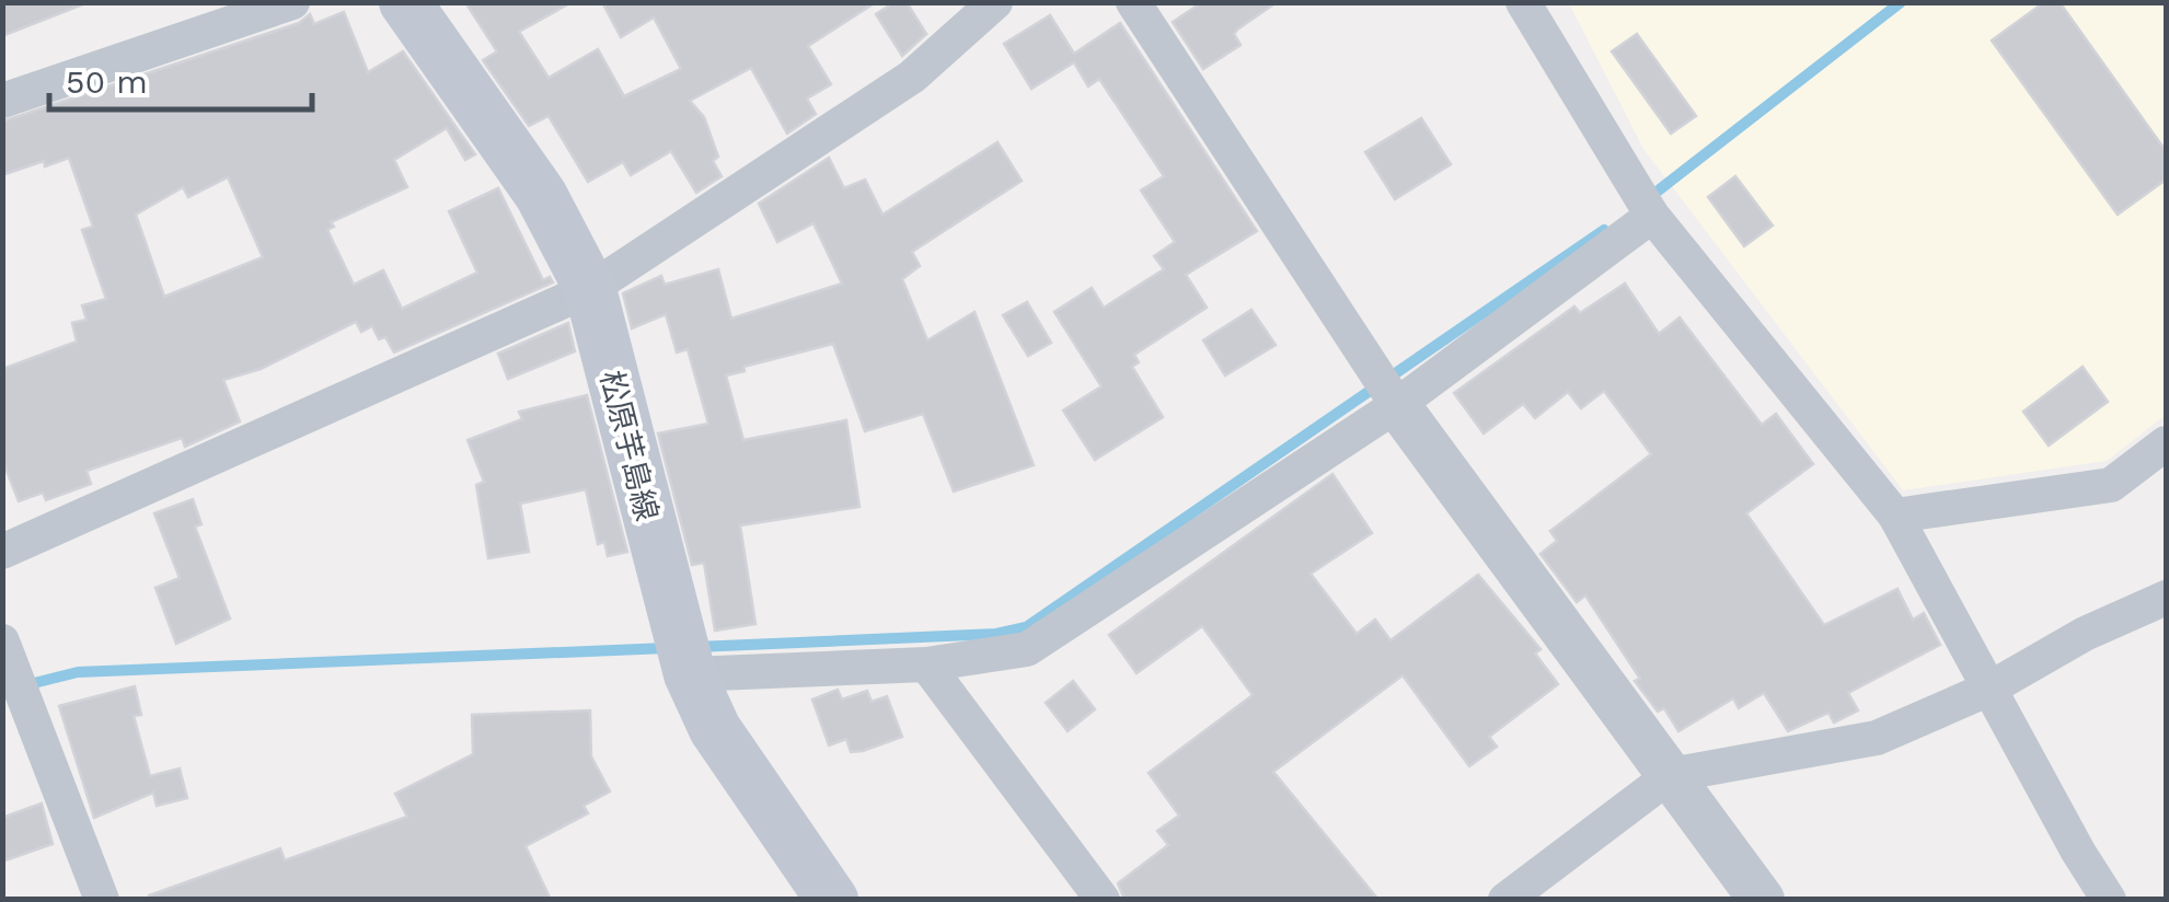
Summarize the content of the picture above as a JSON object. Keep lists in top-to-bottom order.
{
  "streets": {
    "main road": ["松原芋島線"]
  },
  "scale_bar": "50 m"
}
